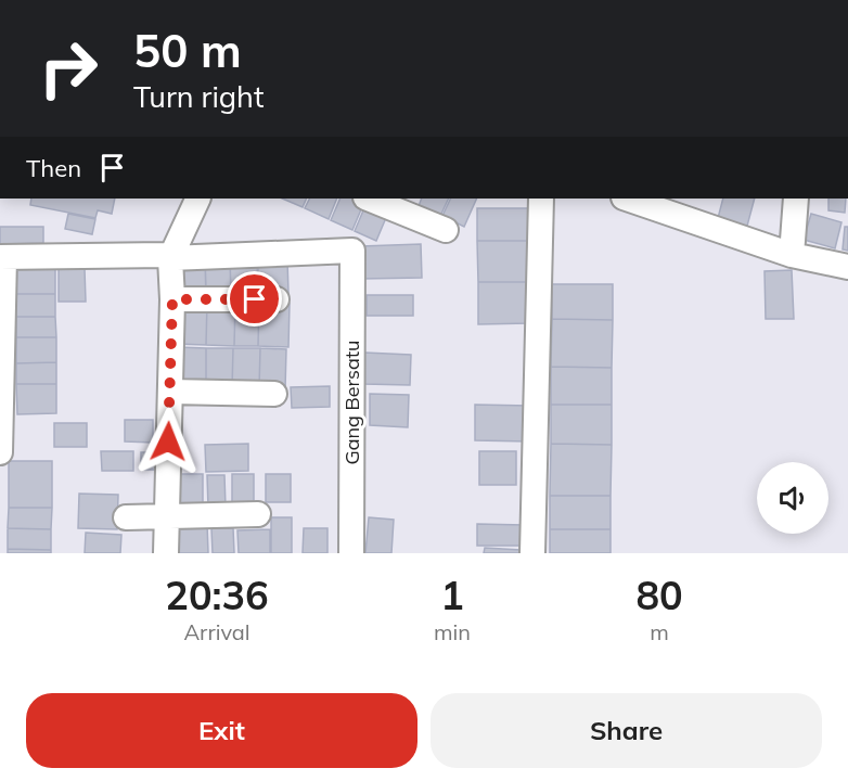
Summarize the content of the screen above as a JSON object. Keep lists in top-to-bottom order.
{
  "streets": {
    "street": ["Gang Bersatu"]
  },
  "page": {
    "turn": ["50 m", "Turn right"],
    "then": "Then",
    "eta": [
      "20:36",
      "Arrival",
      "1",
      "min",
      "80",
      "m"
    ],
    "buttons": ["Exit", "Share"]
  }
}
